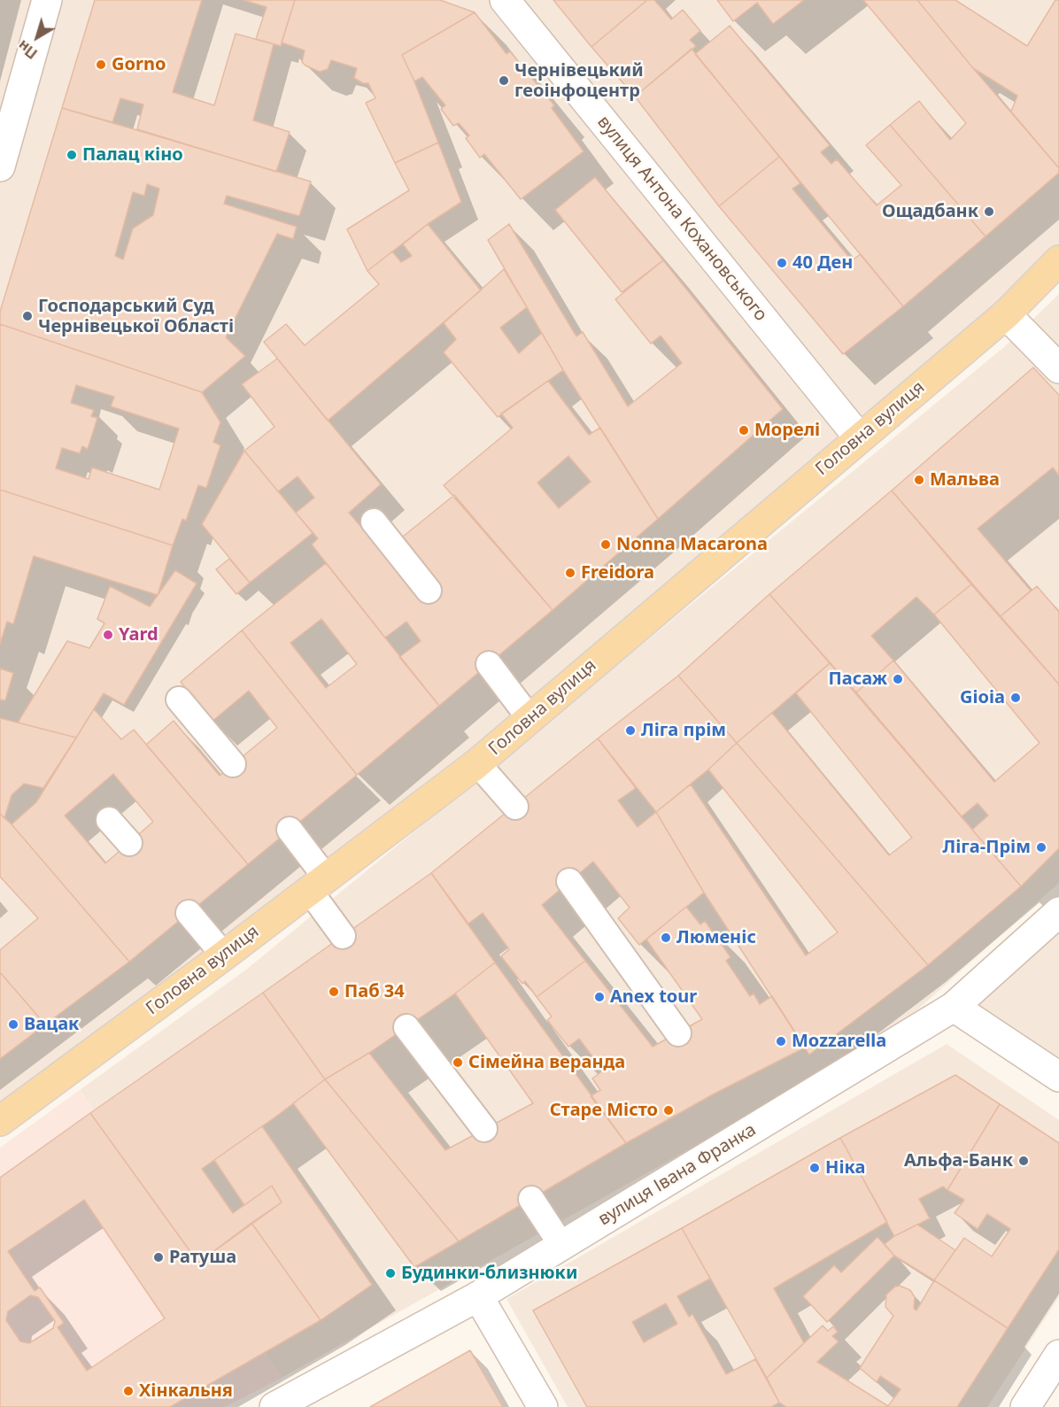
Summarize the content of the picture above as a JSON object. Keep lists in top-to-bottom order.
{
  "streets": {
    "main road": ["Головна вулиця"],
    "street": ["вулиця Антона Кохановського", "вулиця Івана Франка"]
  },
  "crossings": [
    ["вулиця Антона Кохановського", "Головна вулиця"]
  ],
  "places": [
    "Gorno",
    "Чернівецький геоінфоцентр",
    "Палац кіно",
    "Ощадбанк",
    "40 Ден",
    "Господарський Суд Чернівецької Області",
    "Морелі",
    "Мальва",
    "Nonna Macarona",
    "Freidora",
    "Yard",
    "Пасаж",
    "Gioia",
    "Ліга прім",
    "Ліга-Прім",
    "Люменіс",
    "Паб 34",
    "Anex tour",
    "Вацак",
    "Mozzarella",
    "Сімейна веранда",
    "Старе Місто",
    "Альфа-Банк",
    "Ніка",
    "Ратуша",
    "Будинки-близнюки",
    "Хінкальня"
  ],
  "north": "bottom left"
}
